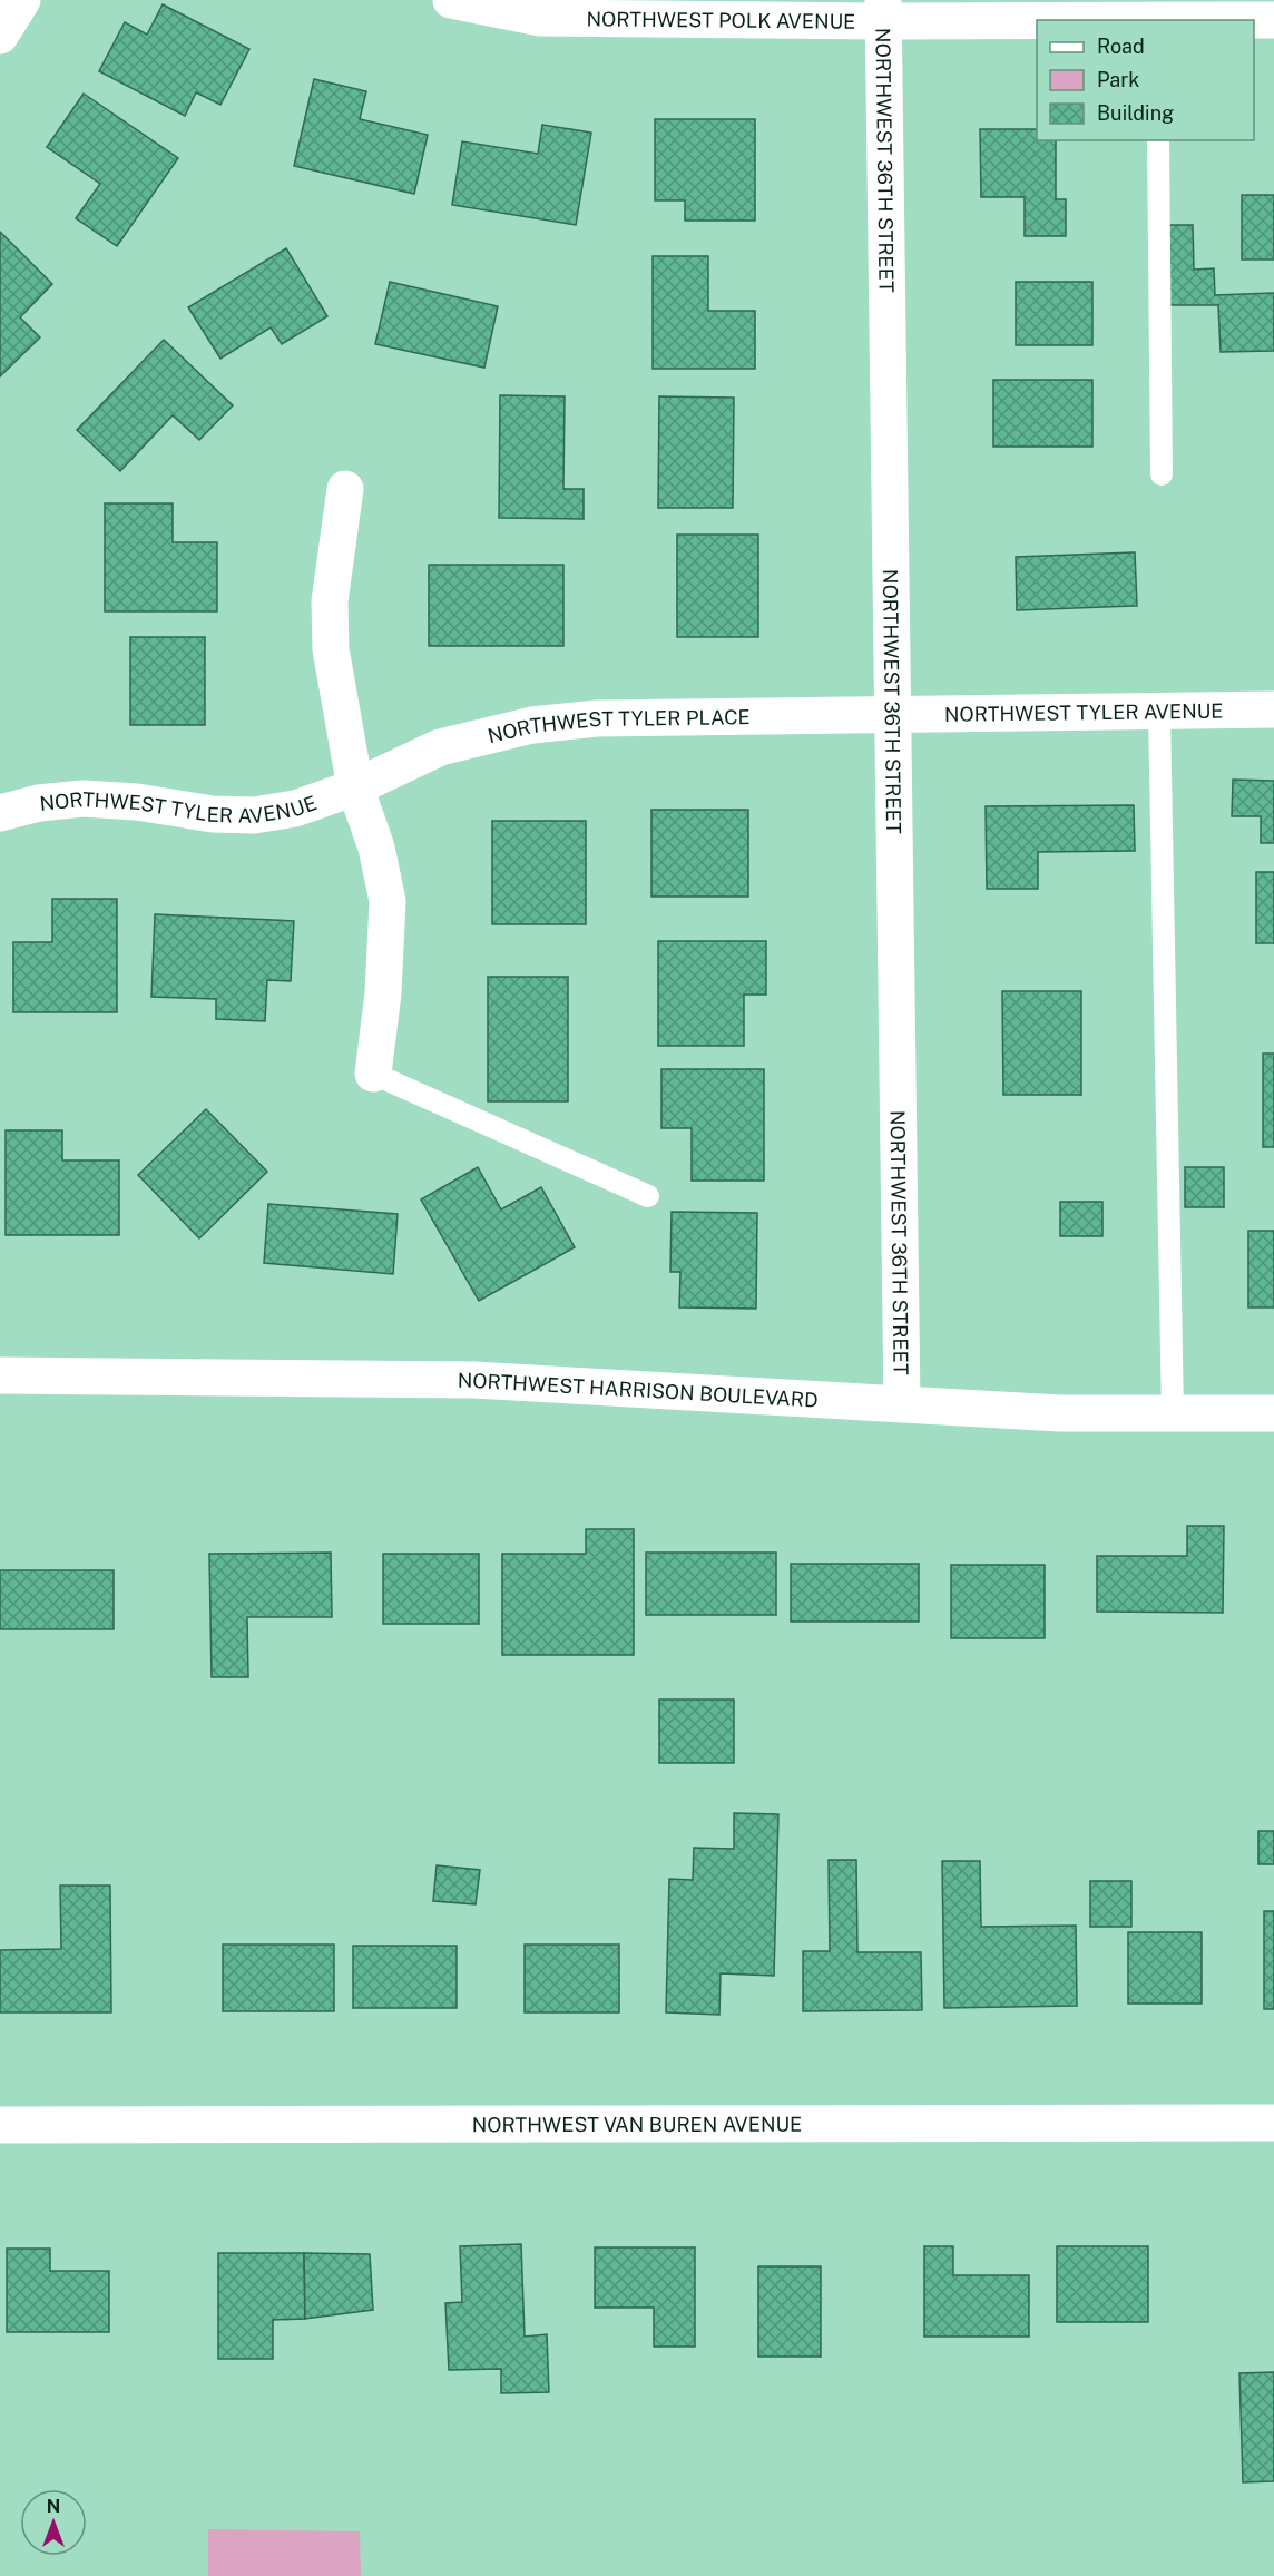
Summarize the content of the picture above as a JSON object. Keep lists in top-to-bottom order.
{
  "streets": {
    "street": [
      "NORTHWEST POLK AVENUE",
      "NORTHWEST 36TH STREET",
      "NORTHWEST TYLER AVENUE",
      "NORTHWEST TYLER PLACE",
      "NORTHWEST HARRISON BOULEVARD",
      "NORTHWEST VAN BUREN AVENUE"
    ]
  },
  "crossings": [
    ["NORTHWEST POLK AVENUE", "NORTHWEST 36TH STREET"],
    ["NORTHWEST 36TH STREET", "NORTHWEST TYLER AVENUE"],
    ["NORTHWEST 36TH STREET", "NORTHWEST TYLER PLACE"],
    ["NORTHWEST 36TH STREET", "NORTHWEST HARRISON BOULEVARD"],
    ["NORTHWEST TYLER AVENUE", "NORTHWEST TYLER PLACE"]
  ],
  "legend": ["Road", "Park", "Building"],
  "north": "top"
}
